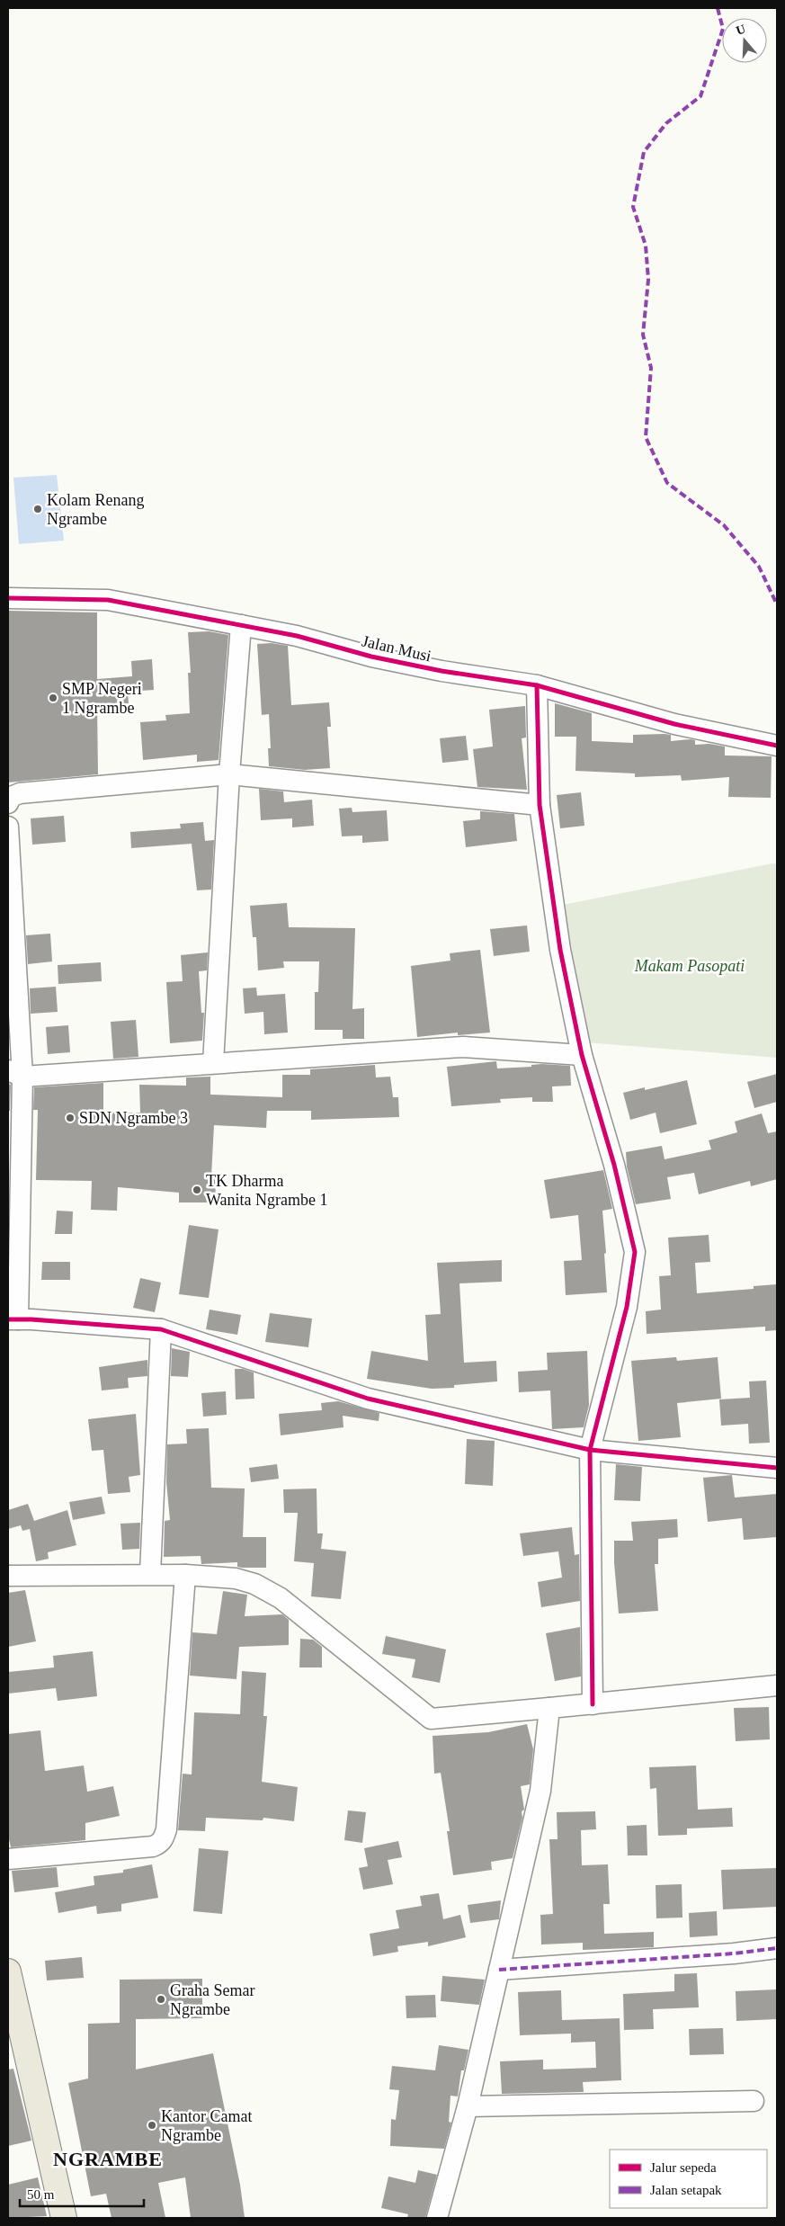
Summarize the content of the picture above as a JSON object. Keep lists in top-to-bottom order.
{
  "streets": {
    "street": ["Jalan Musi"]
  },
  "districts": ["NGRAMBE"],
  "parks": ["Makam Pasopati"],
  "places": [
    "Kolam Renang Ngrambe",
    "SMP Negeri 1 Ngrambe",
    "SDN Ngrambe 3",
    "TK Dharma Wanita Ngrambe 1",
    "Graha Semar Ngrambe",
    "Kantor Camat Ngrambe"
  ],
  "legend": ["Jalur sepeda", "Jalan setapak"],
  "scale_bar": "50 m",
  "north": "top"
}
